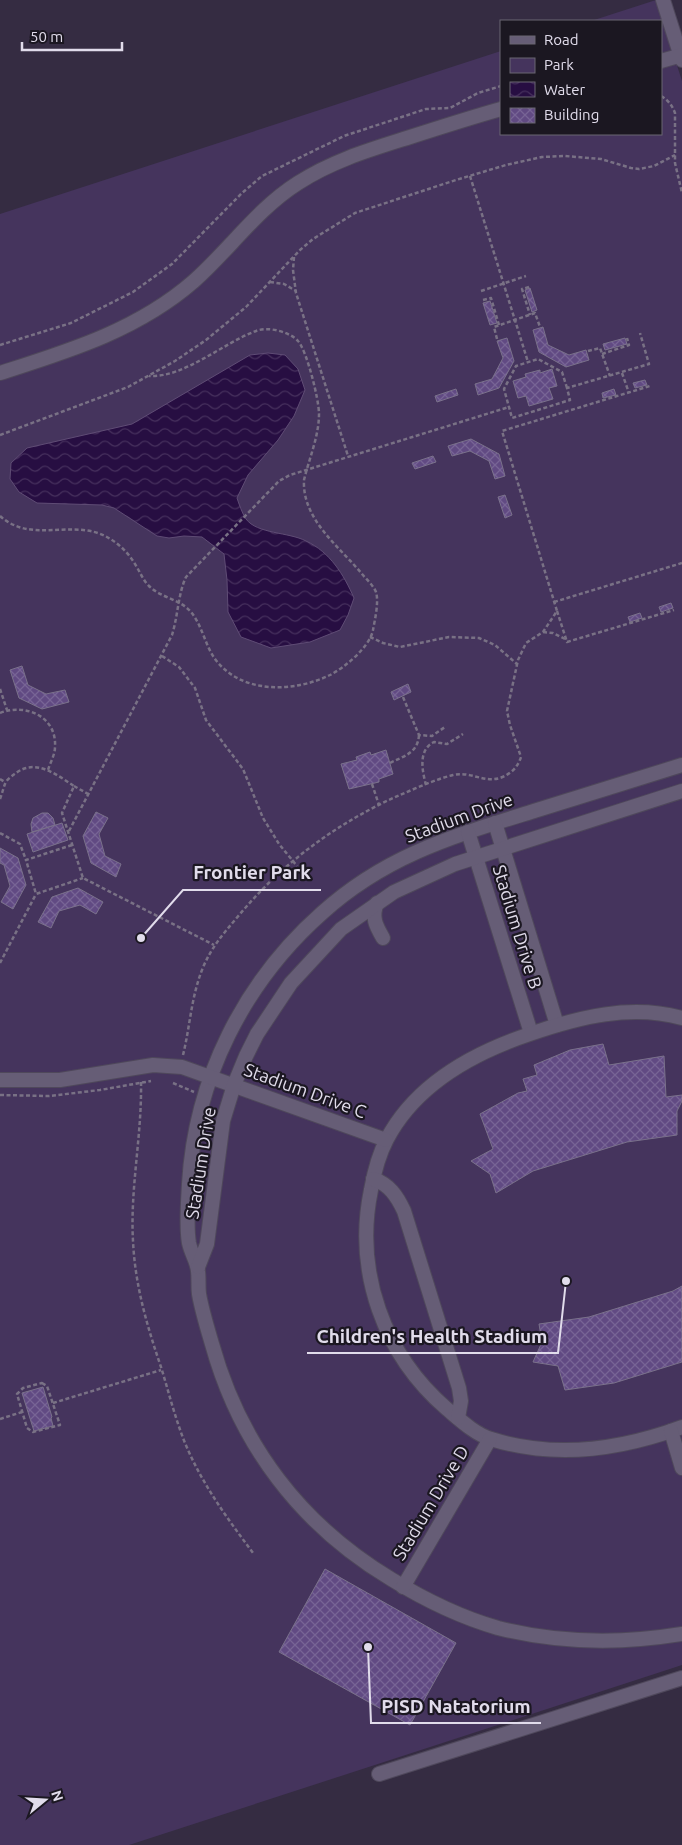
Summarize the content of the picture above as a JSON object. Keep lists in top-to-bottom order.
{
  "streets": {
    "street": [
      "Stadium Drive",
      "Stadium Drive B",
      "Stadium Drive C",
      "Stadium Drive D"
    ]
  },
  "crossings": [
    ["Stadium Drive", "Stadium Drive B"],
    ["Stadium Drive", "Stadium Drive C"],
    ["Stadium Drive", "Stadium Drive D"]
  ],
  "places": ["Frontier Park", "Children's Health Stadium", "PISD Natatorium"],
  "legend": [
    "Road",
    "Park",
    "Water",
    "Building"
  ],
  "scale_bar": "50 m",
  "north": "right"
}
